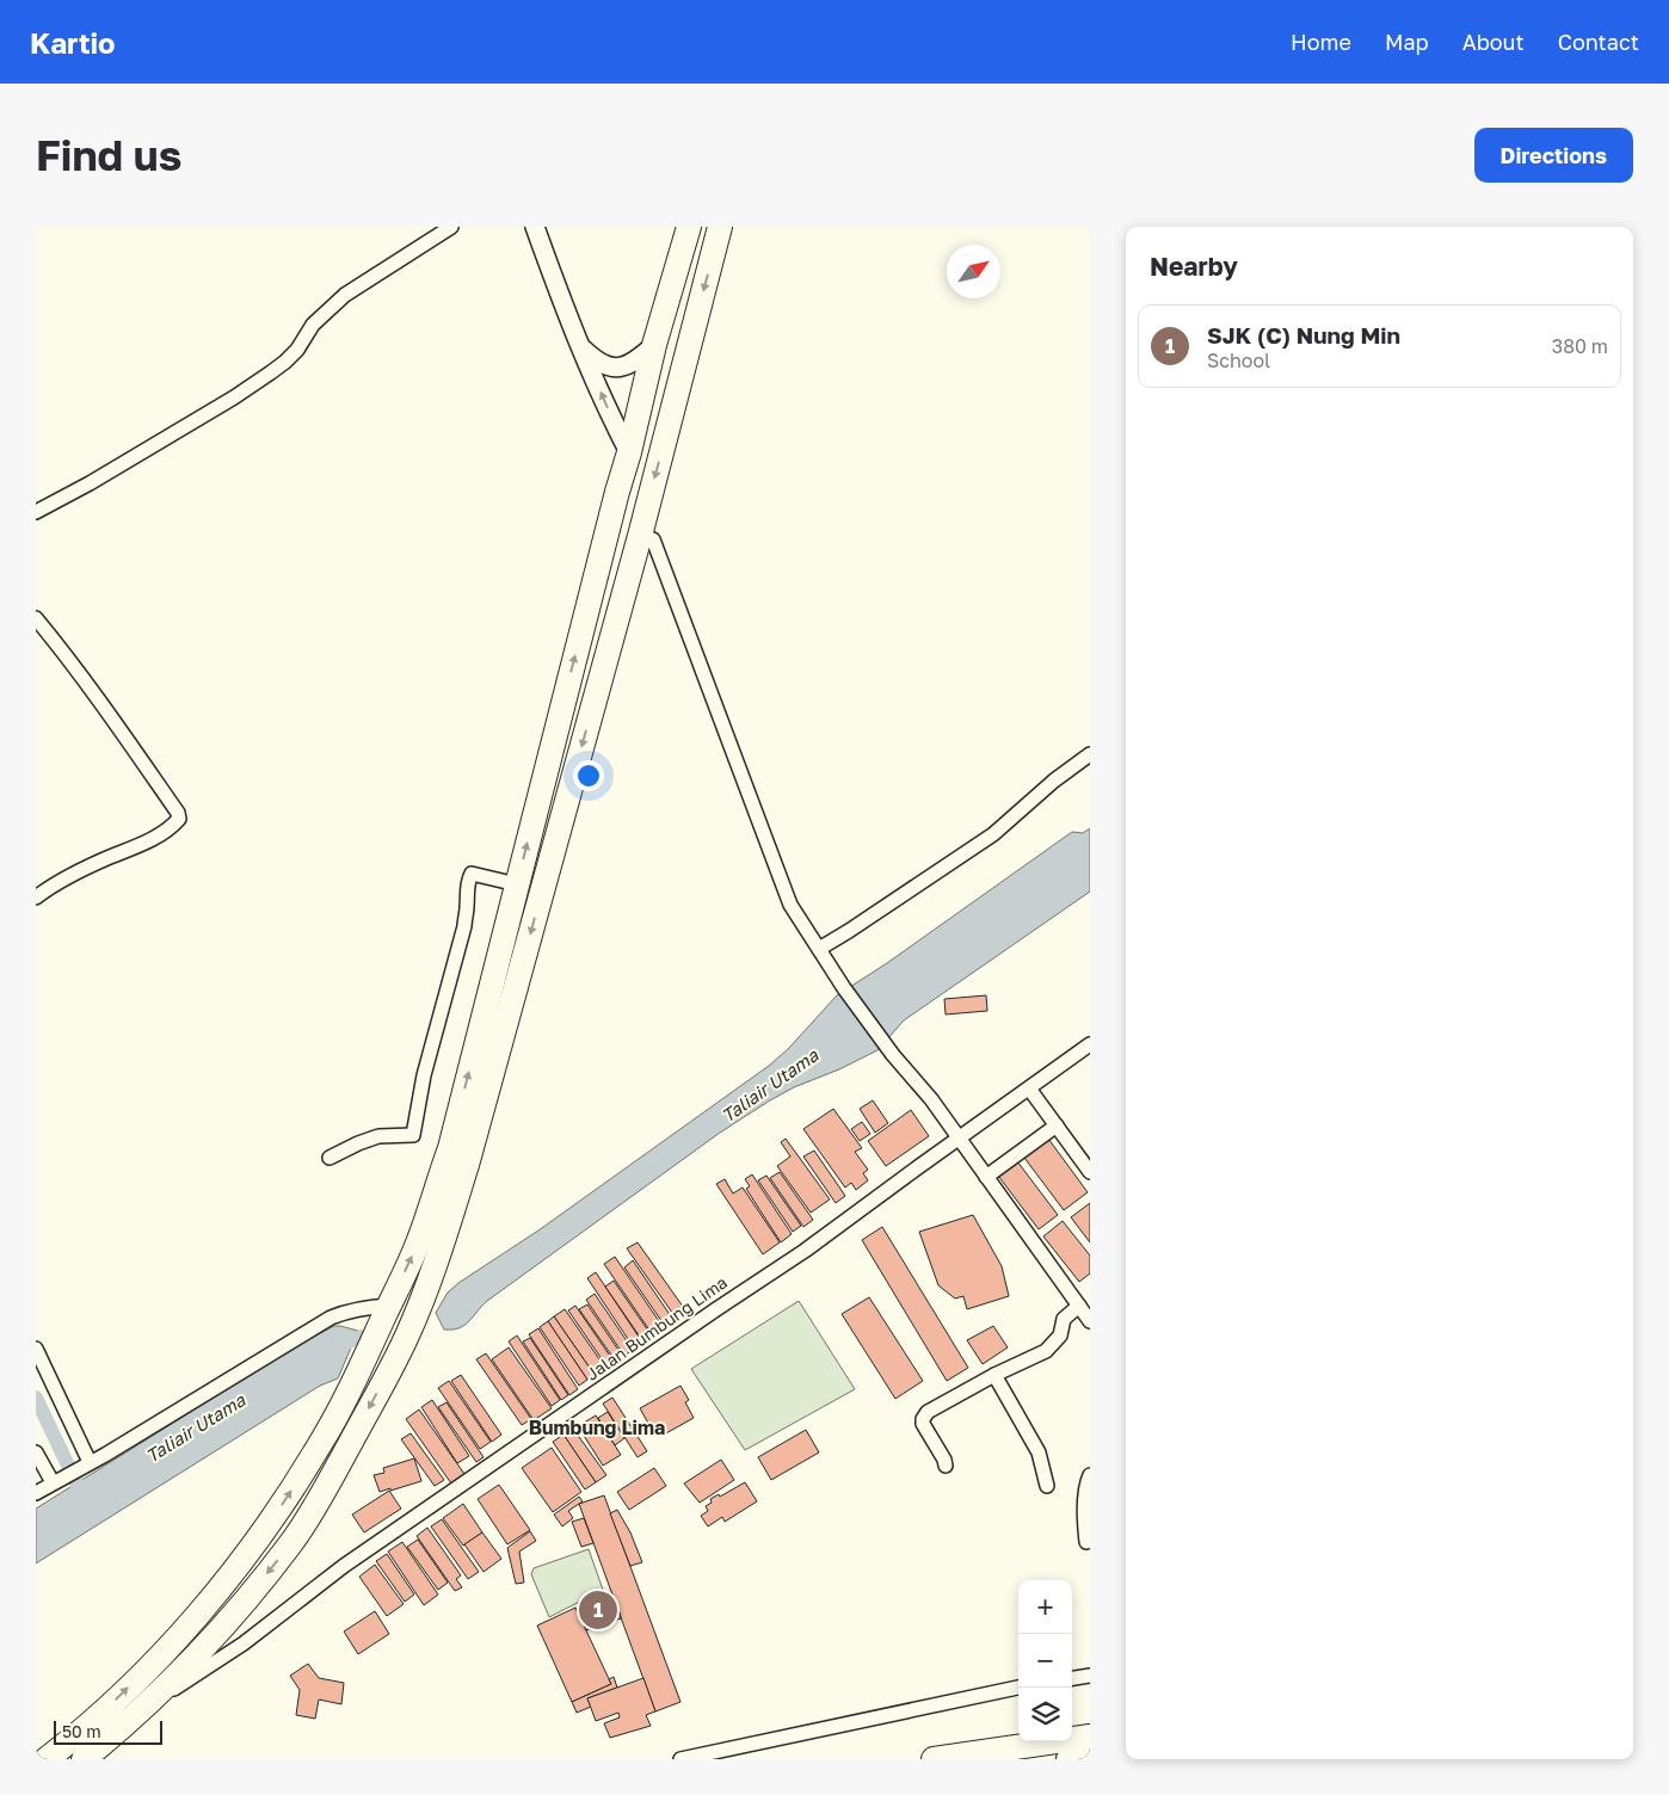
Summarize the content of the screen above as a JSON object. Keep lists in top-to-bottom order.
{
  "streets": {
    "street": ["Jalan Bumbung Lima"]
  },
  "districts": ["Bumbung Lima"],
  "water": ["Taliair Utama"],
  "scale_bar": "50 m",
  "north": "top right",
  "page": {
    "header": "Kartio",
    "nav": [
      "Home",
      "Map",
      "About",
      "Contact"
    ],
    "buttons": "Directions",
    "title": "Find us",
    "heading": "Nearby",
    "list": [
      {
        "mark": "1",
        "name": "SJK (C) Nung Min",
        "note": "School",
        "value": "380 m"
      }
    ],
    "map_buttons": ["+", "−"],
    "pins": "1",
    "scale": "50 m"
  }
}
